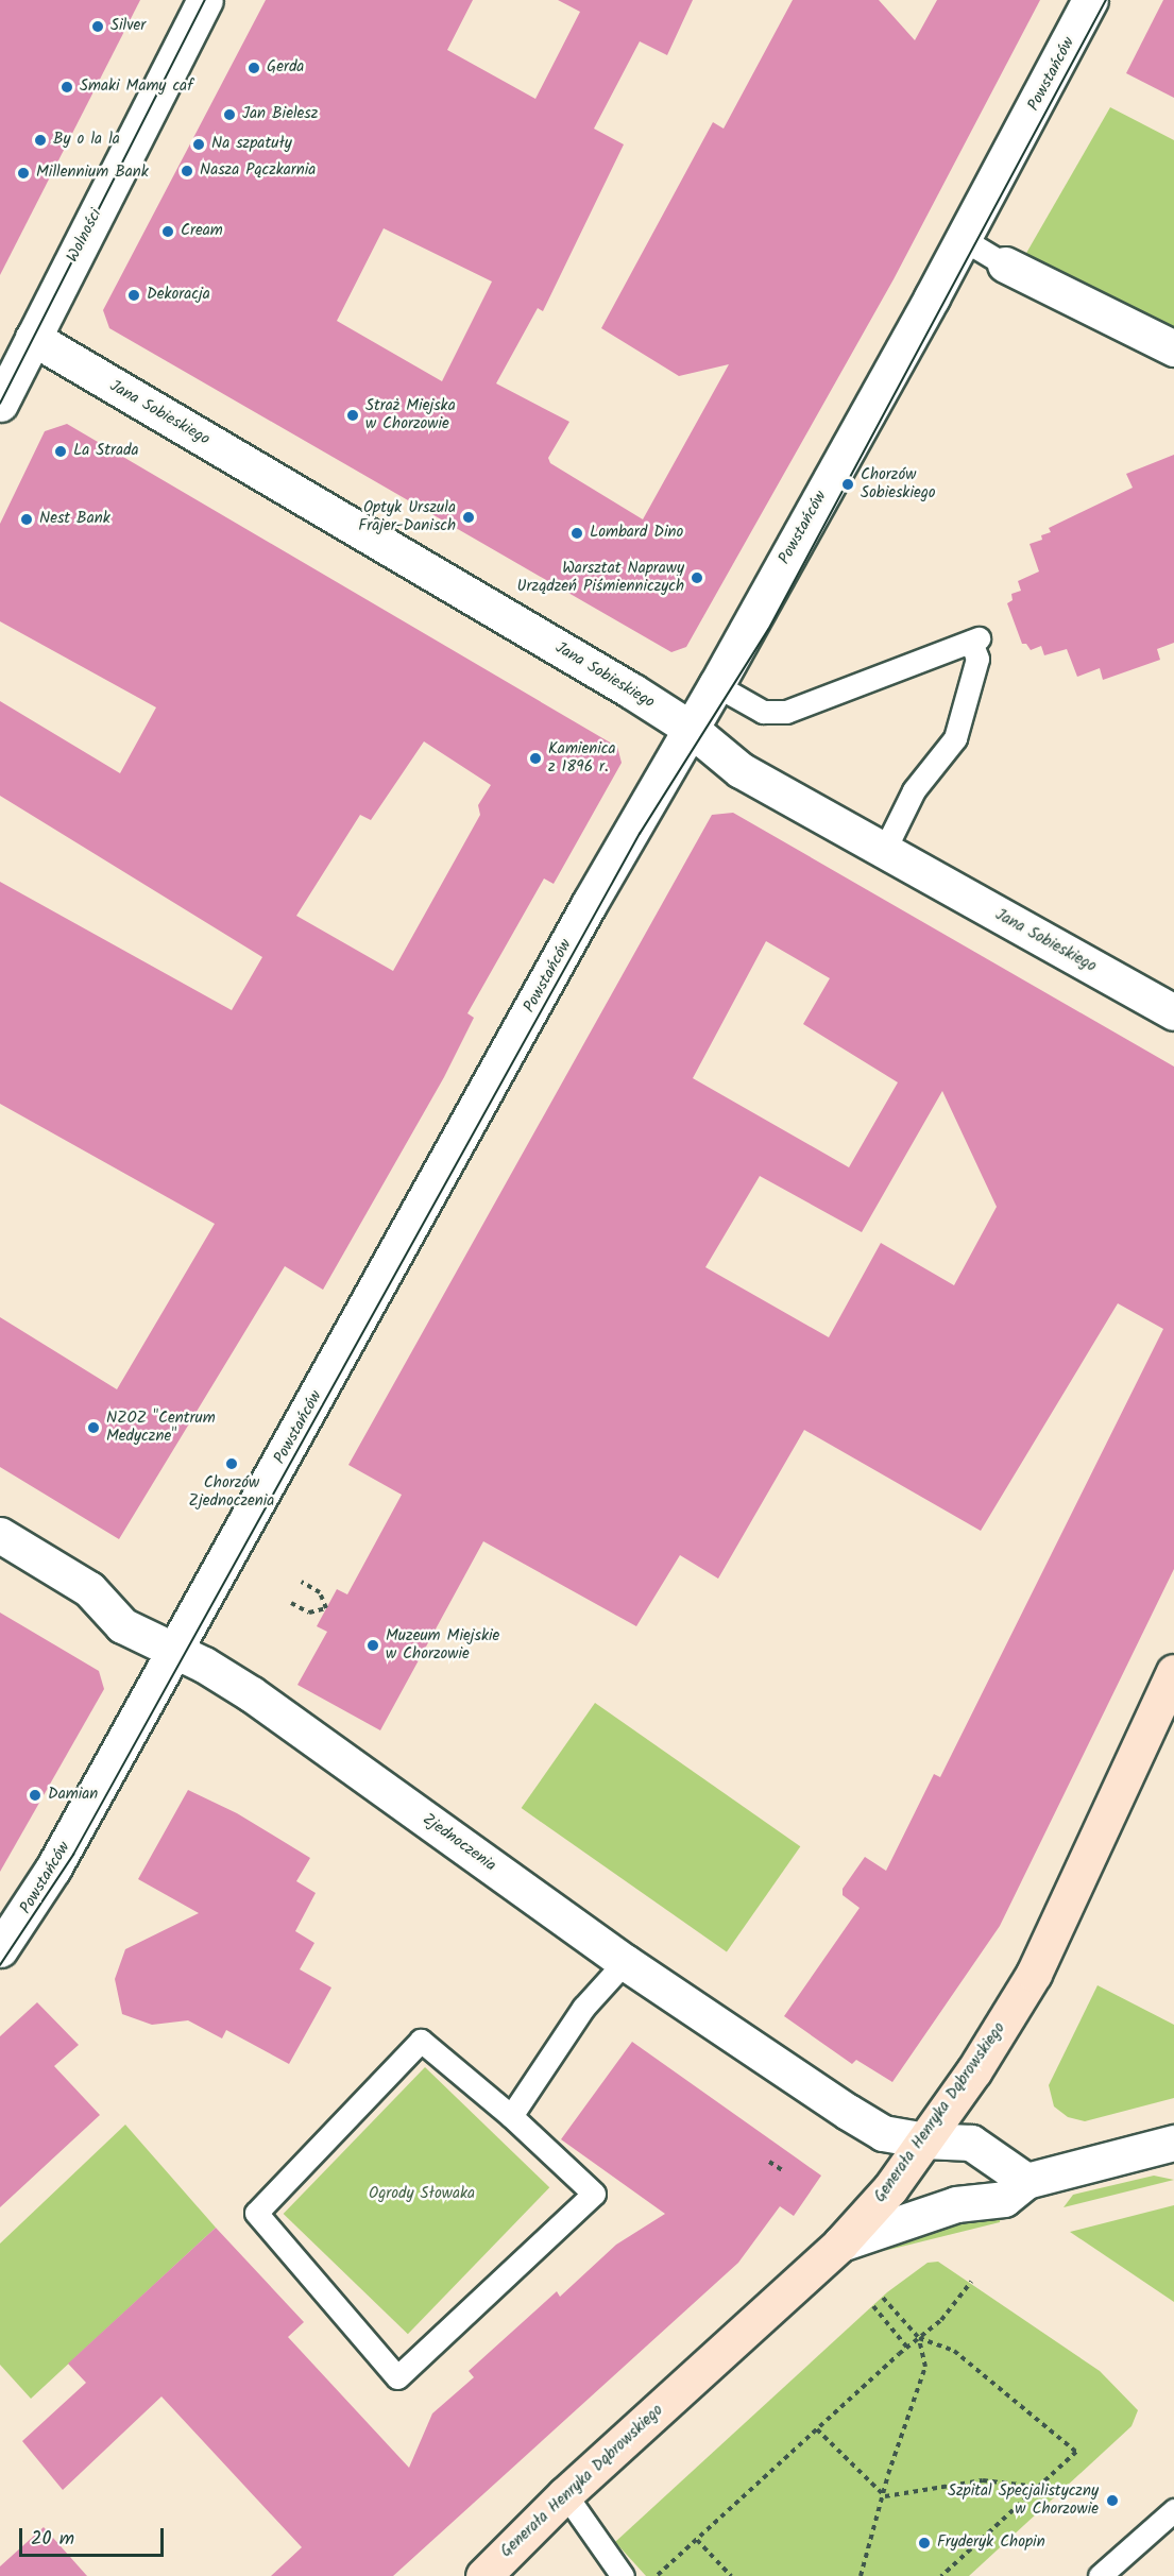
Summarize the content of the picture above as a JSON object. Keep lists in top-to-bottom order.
{
  "streets": {
    "street": [
      "Powstańców",
      "Wolności",
      "Jana Sobieskiego",
      "Zjednoczenia",
      "Generała Henryka Dąbrowskiego"
    ]
  },
  "crossings": [
    ["Powstańców", "Jana Sobieskiego"],
    ["Powstańców", "Zjednoczenia"],
    ["Wolności", "Jana Sobieskiego"],
    ["Zjednoczenia", "Generała Henryka Dąbrowskiego"]
  ],
  "parks": ["Ogrody Słowaka"],
  "places": [
    "Silver",
    "Gerda",
    "Smaki Mamy caf",
    "Jan Bielesz",
    "By o la la",
    "Na szpatuły",
    "Nasza Pączkarnia",
    "Millennium Bank",
    "Cream",
    "Dekoracja",
    "Straż Miejska w Chorzowie",
    "La Strada",
    "Chorzów Sobieskiego",
    "Optyk Urszula Frajer-Danisch",
    "Nest Bank",
    "Lombard Dino",
    "Warsztat Naprawy Urządzeń Piśmienniczych",
    "Kamienica z 1896 r.",
    "NZOZ \"Centrum Medyczne\"",
    "Chorzów Zjednoczenia",
    "Muzeum Miejskie w Chorzowie",
    "Damian",
    "Szpital Specjalistyczny w Chorzowie",
    "Fryderyk Chopin"
  ],
  "scale_bar": "20 m"
}
